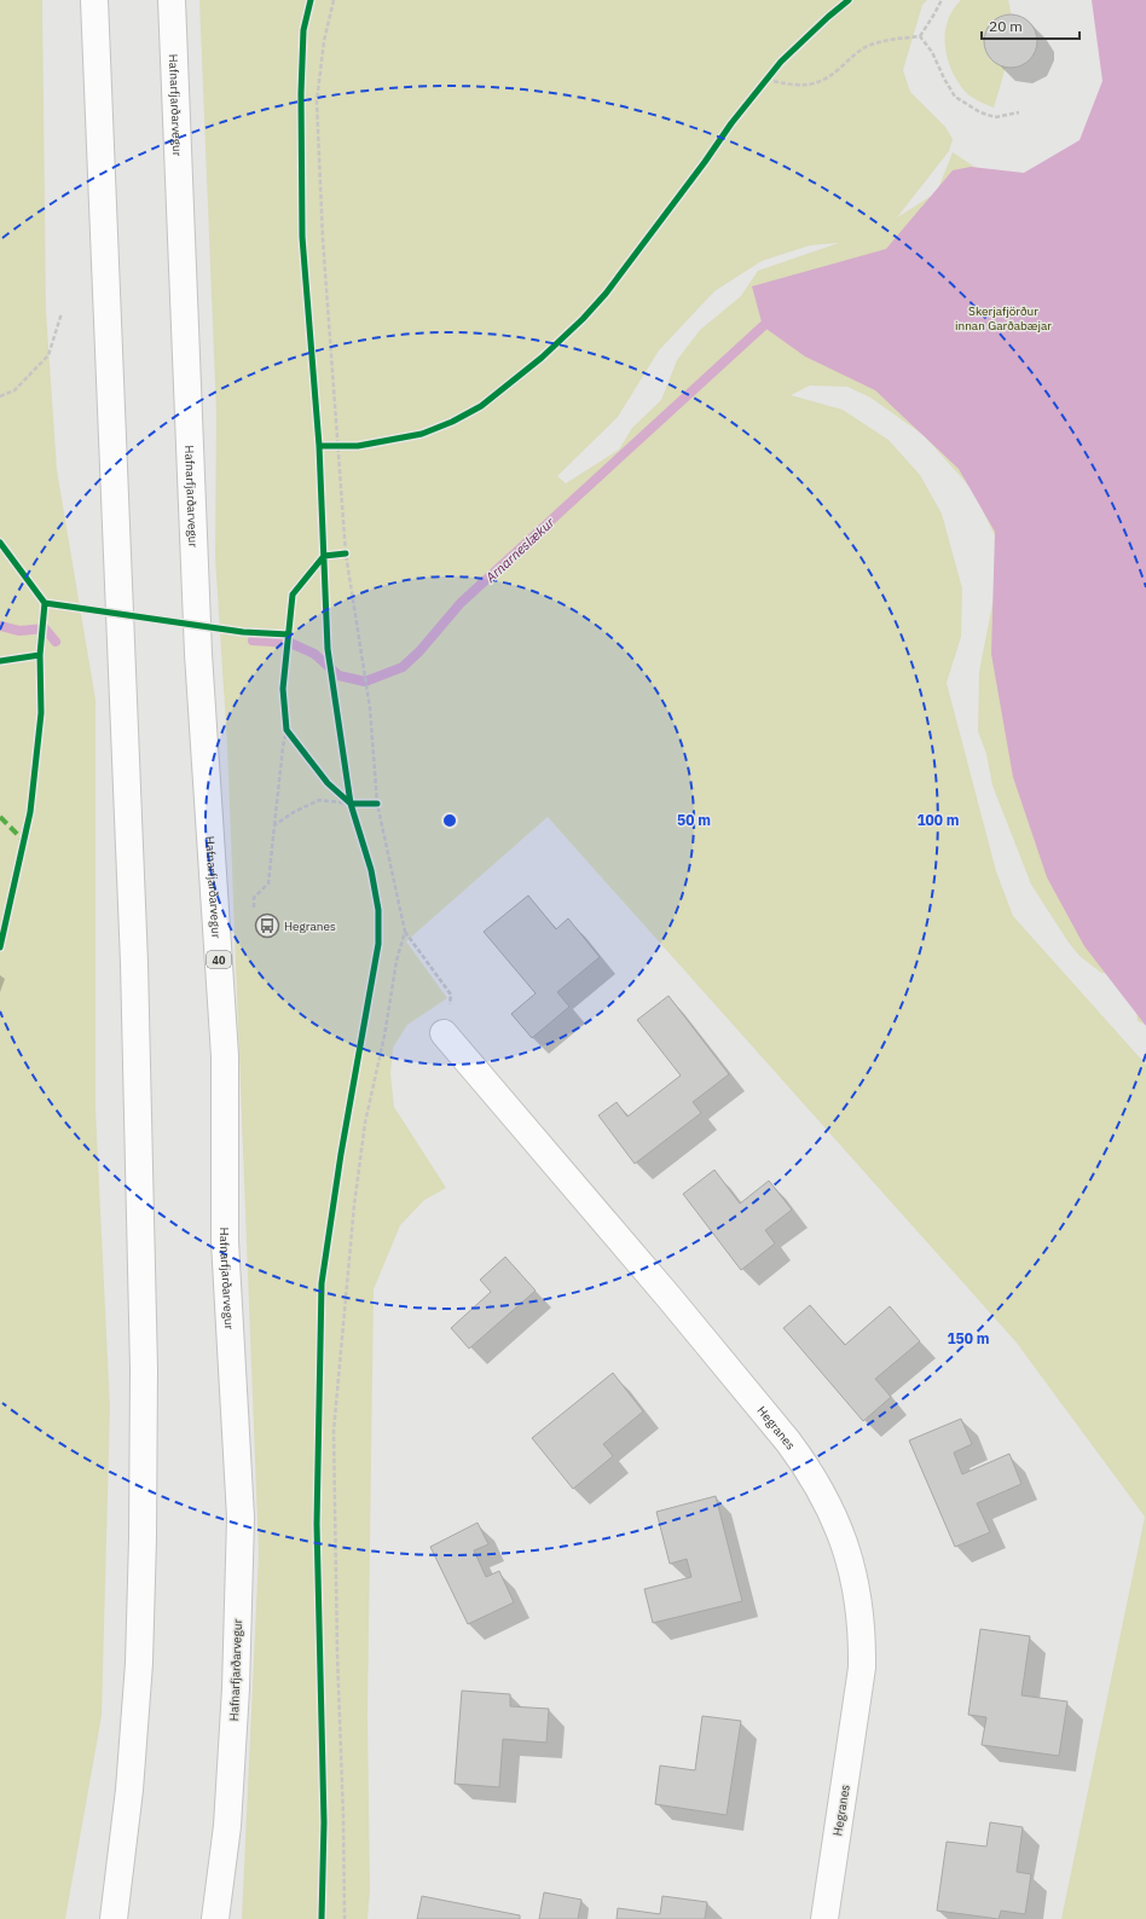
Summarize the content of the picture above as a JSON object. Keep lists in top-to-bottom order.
{
  "streets": {
    "main road": ["Hafnarfjarðarvegur", "40", "Hegranes"]
  },
  "water": ["Arnarneslækur"],
  "parks": ["Skerjafjörður innan Garðabæjar"],
  "places": {
    "bus stop": ["Hegranes"]
  },
  "scale_bar": "20 m",
  "rings": ["50 m", "100 m", "150 m"]
}
